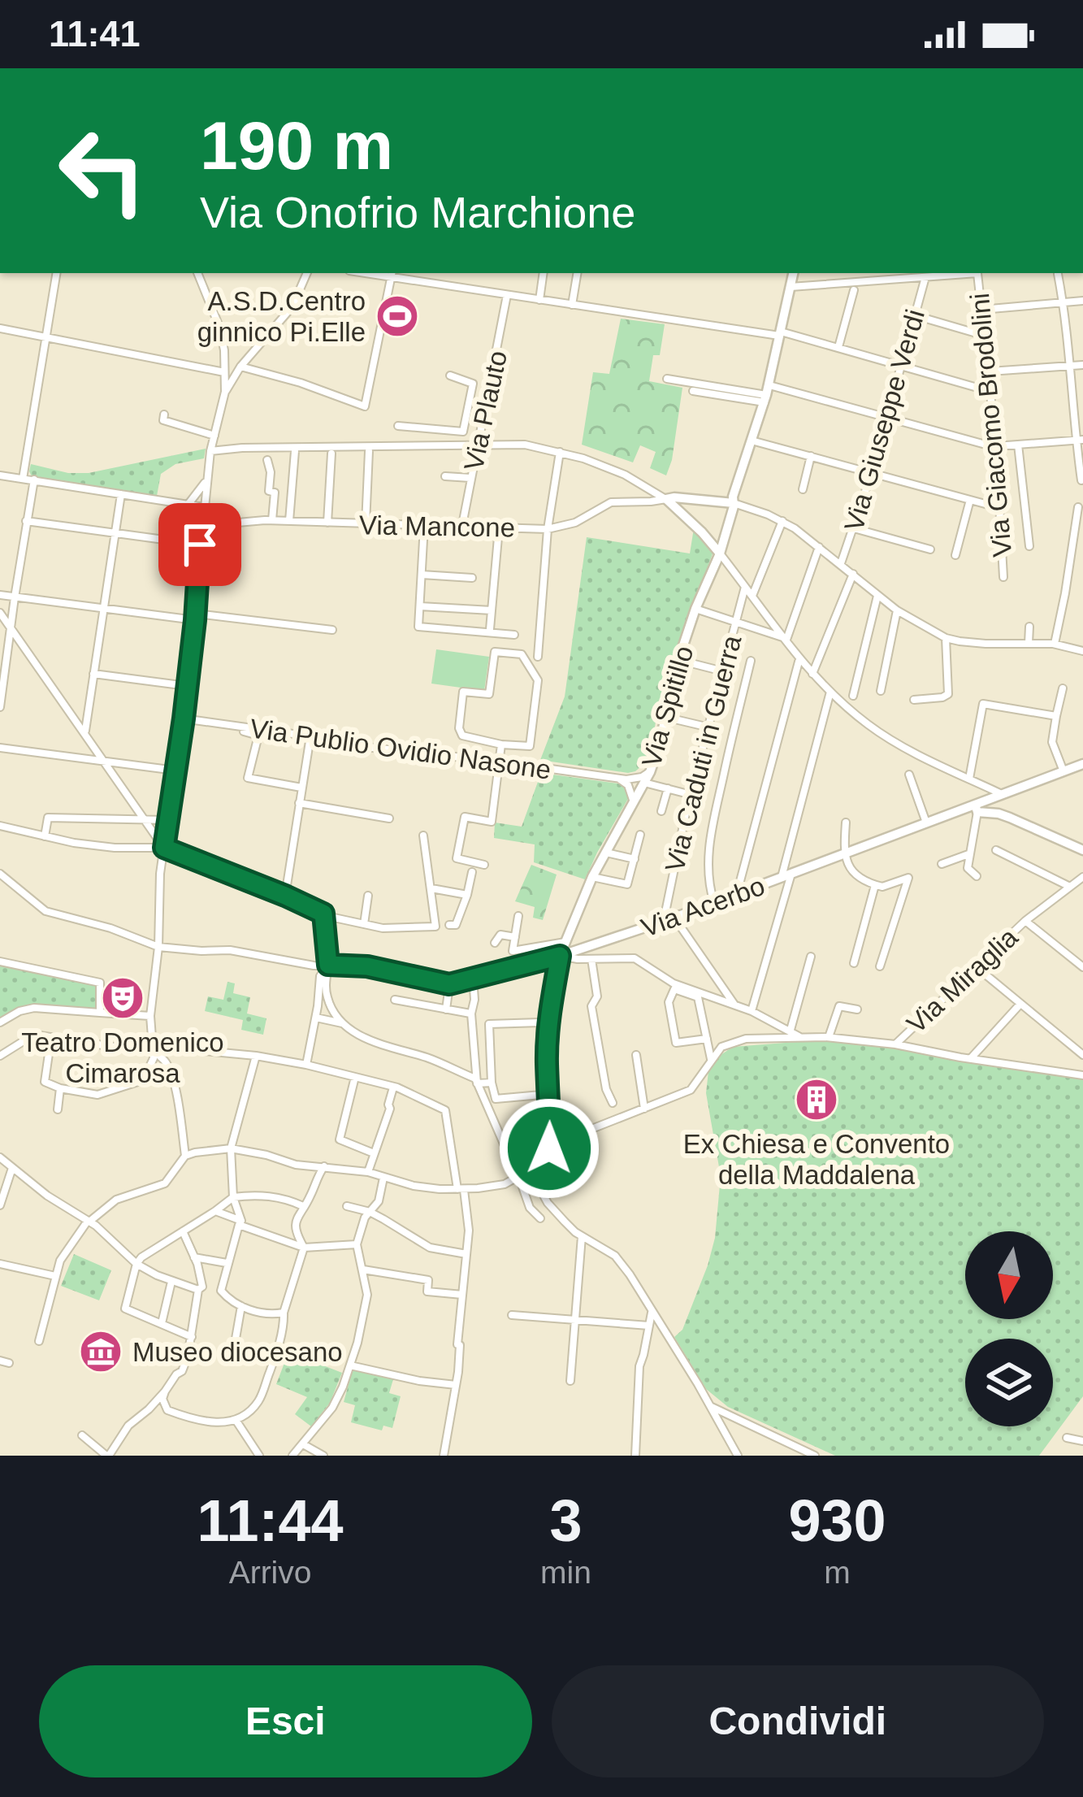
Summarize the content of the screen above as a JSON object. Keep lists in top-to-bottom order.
{
  "streets": {
    "street": [
      "Via Plauto",
      "Via Giuseppe Verdi",
      "Via Giacomo Brodolini",
      "Via Mancone",
      "Via Spitillo",
      "Via Publio Ovidio Nasone",
      "Via Caduti in Guerra",
      "Via Acerbo",
      "Via Miraglia"
    ]
  },
  "crossings": [
    ["Via Plauto", "Via Mancone"],
    ["Via Spitillo", "Via Publio Ovidio Nasone"],
    ["Via Spitillo", "Via Acerbo"],
    ["Via Caduti in Guerra", "Via Acerbo"]
  ],
  "places": {
    "sports": ["A.S.D.Centro ginnico Pi.Elle"],
    "theatre": ["Teatro Domenico Cimarosa"],
    "building": ["Ex Chiesa e Convento della Maddalena"],
    "museum": ["Museo diocesano"]
  },
  "north": "bottom",
  "page": {
    "status": "11:41",
    "turn": ["190 m", "Via Onofrio Marchione"],
    "eta": [
      "11:44",
      "Arrivo",
      "3",
      "min",
      "930",
      "m"
    ],
    "buttons": ["Esci", "Condividi"]
  }
}
